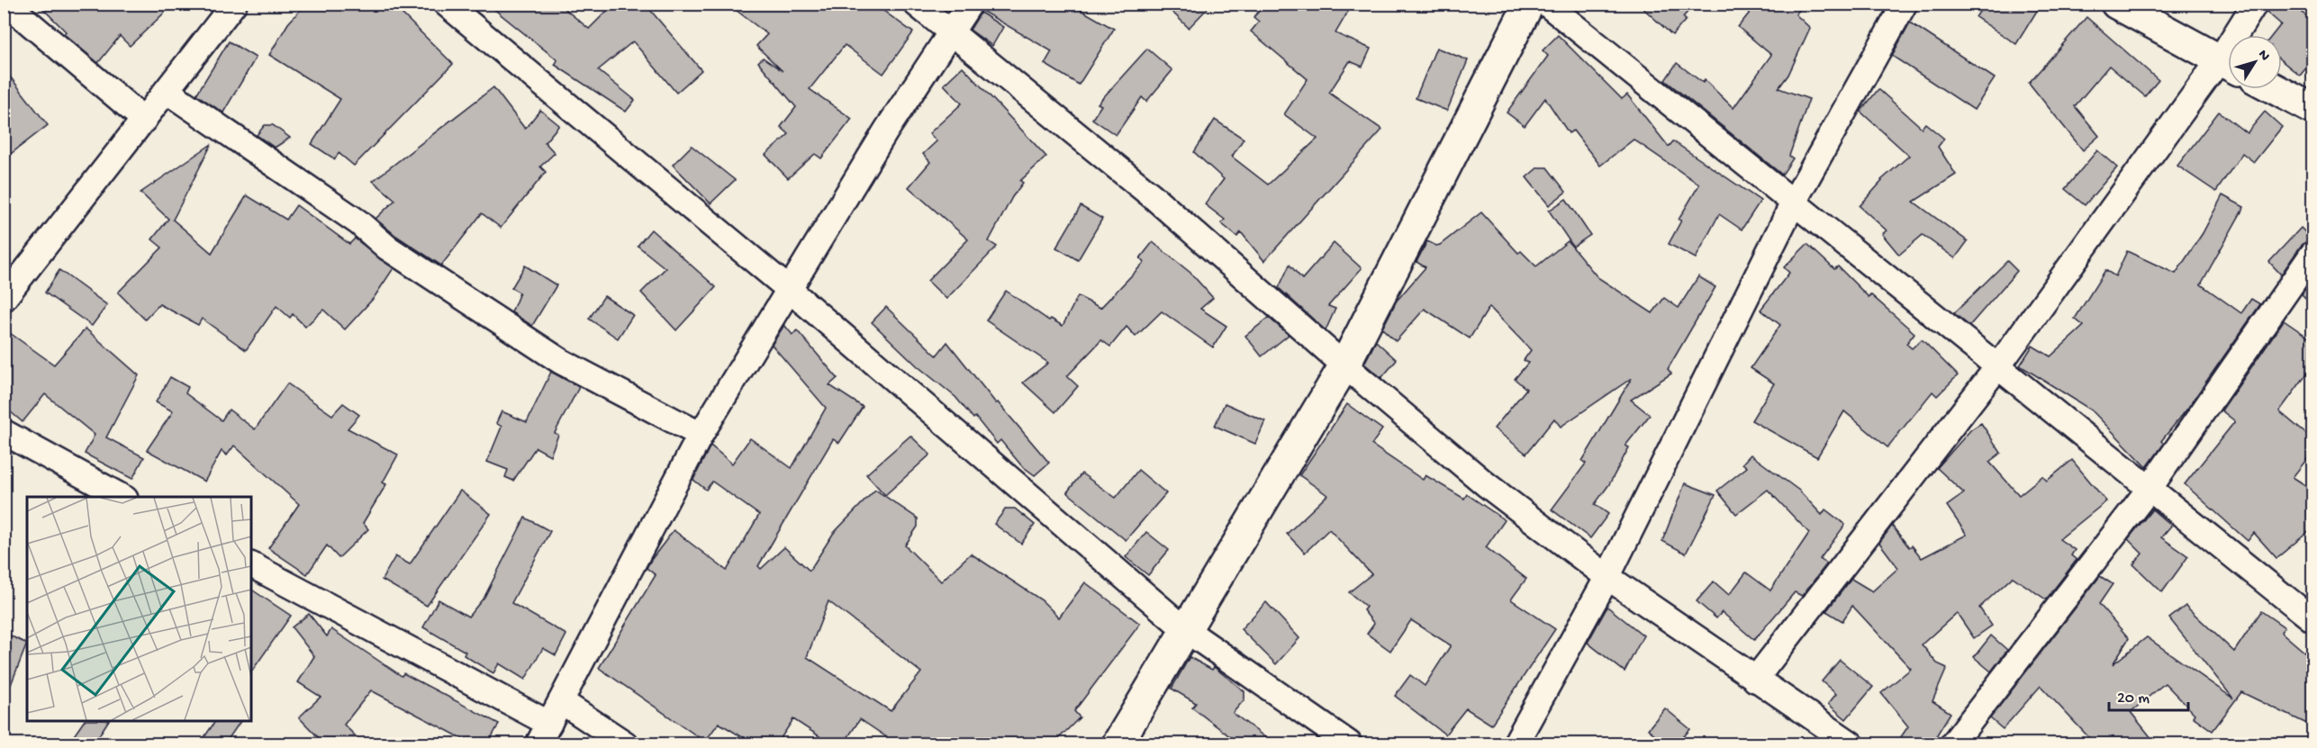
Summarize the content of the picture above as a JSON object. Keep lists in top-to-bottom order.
{
  "scale_bar": "20 m",
  "north": "top right"
}
